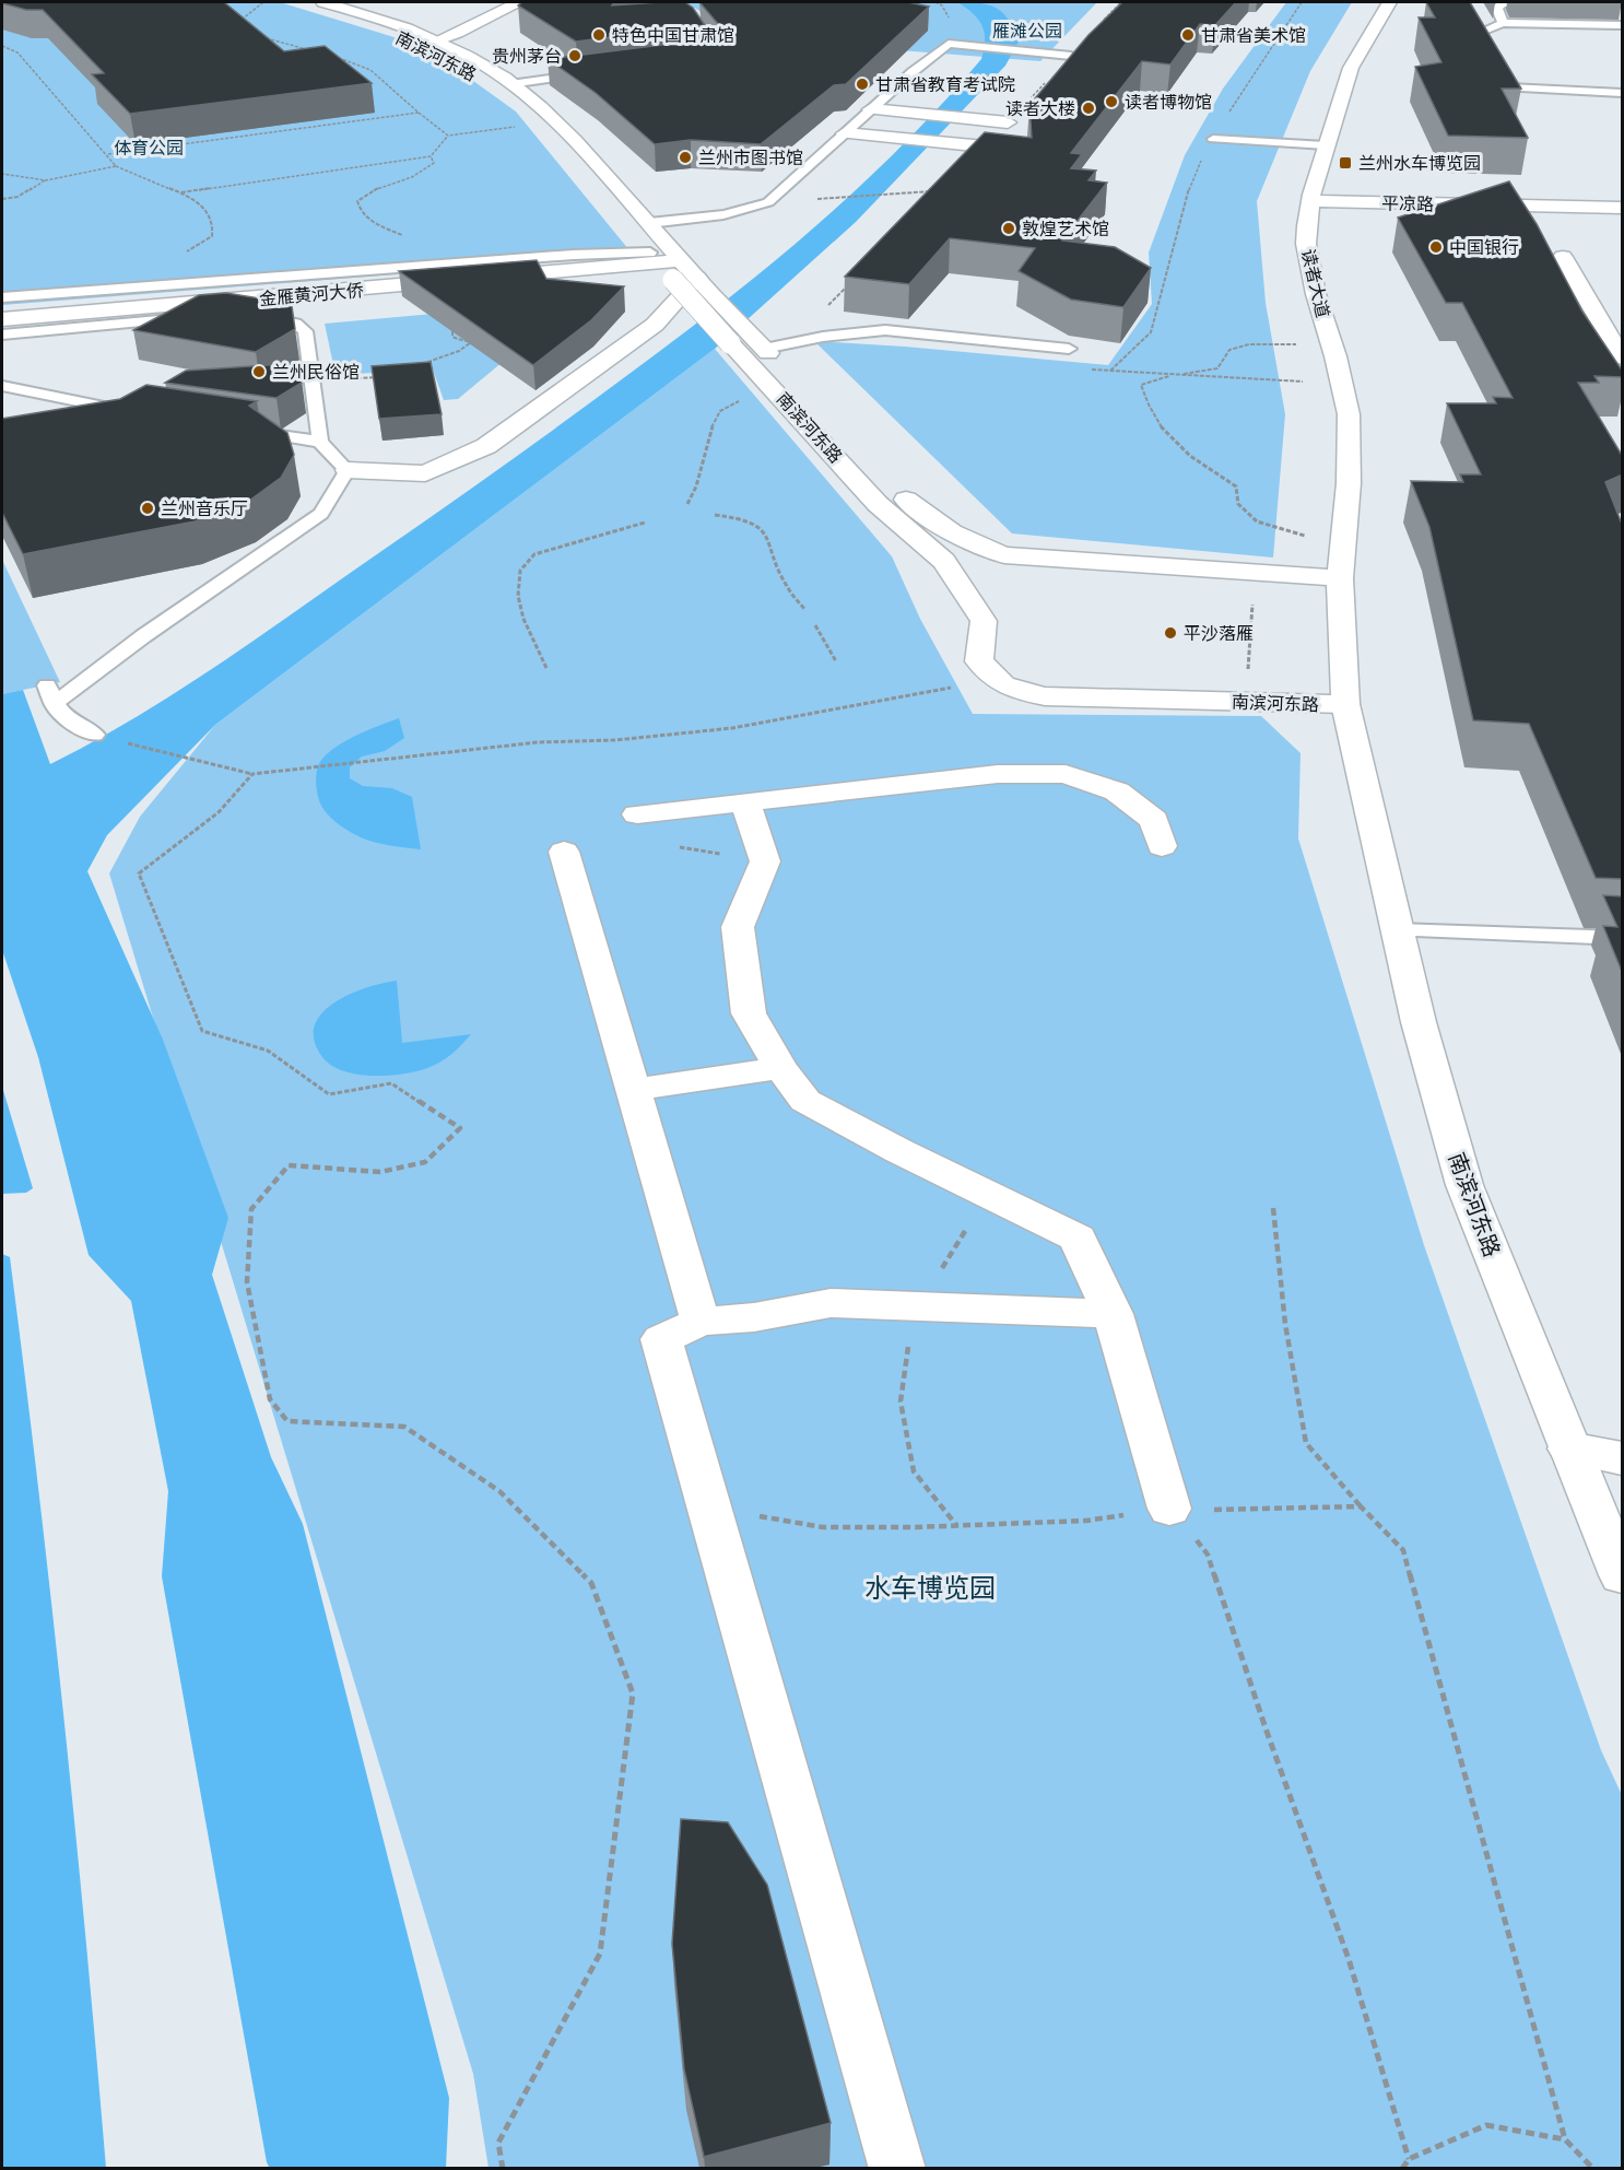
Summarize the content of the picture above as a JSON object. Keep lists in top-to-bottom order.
{
  "streets": {
    "main road": [
      "南滨河东路",
      "平凉路",
      "读者大道",
      "金雁黄河大侨"
    ]
  },
  "crossings": [
    ["南滨河东路", "读者大道"],
    ["平凉路", "读者大道"]
  ],
  "parks": ["雁滩公园", "体育公园", "水车博览园"],
  "places": {
    "other": [
      "特色中国甘肃馆",
      "甘肃省美术馆",
      "贵州茅台",
      "甘肃省教育考试院",
      "读者博物馆",
      "读者大楼",
      "兰州市图书馆",
      "敦煌艺术馆",
      "中国银行",
      "兰州民俗馆",
      "兰州音乐厅",
      "平沙落雁"
    ],
    "transit": ["兰州水车博览园"]
  }
}
